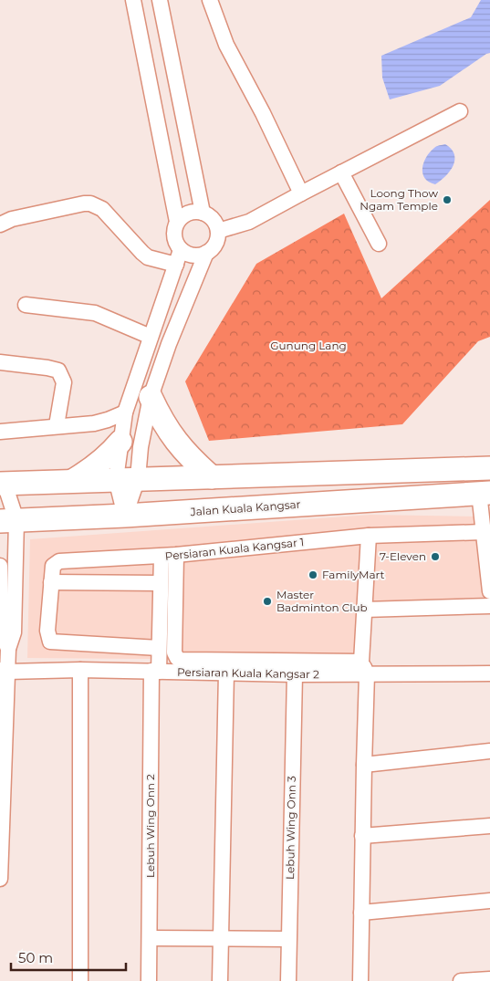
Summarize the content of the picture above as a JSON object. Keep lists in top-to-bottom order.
{
  "streets": {
    "highway": ["Jalan Kuala Kangsar"],
    "street": [
      "Persiaran Kuala Kangsar 1",
      "Persiaran Kuala Kangsar 2",
      "Lebuh Wing Onn 2",
      "Lebuh Wing Onn 3"
    ]
  },
  "crossings": [
    ["Persiaran Kuala Kangsar 1", "Lebuh Wing Onn 2"],
    ["Persiaran Kuala Kangsar 2", "Lebuh Wing Onn 2"],
    ["Persiaran Kuala Kangsar 2", "Lebuh Wing Onn 3"]
  ],
  "parks": ["Gunung Lang"],
  "places": [
    "Loong Thow Ngam Temple",
    "7-Eleven",
    "FamilyMart",
    "Master Badminton Club"
  ],
  "scale_bar": "50 m"
}
